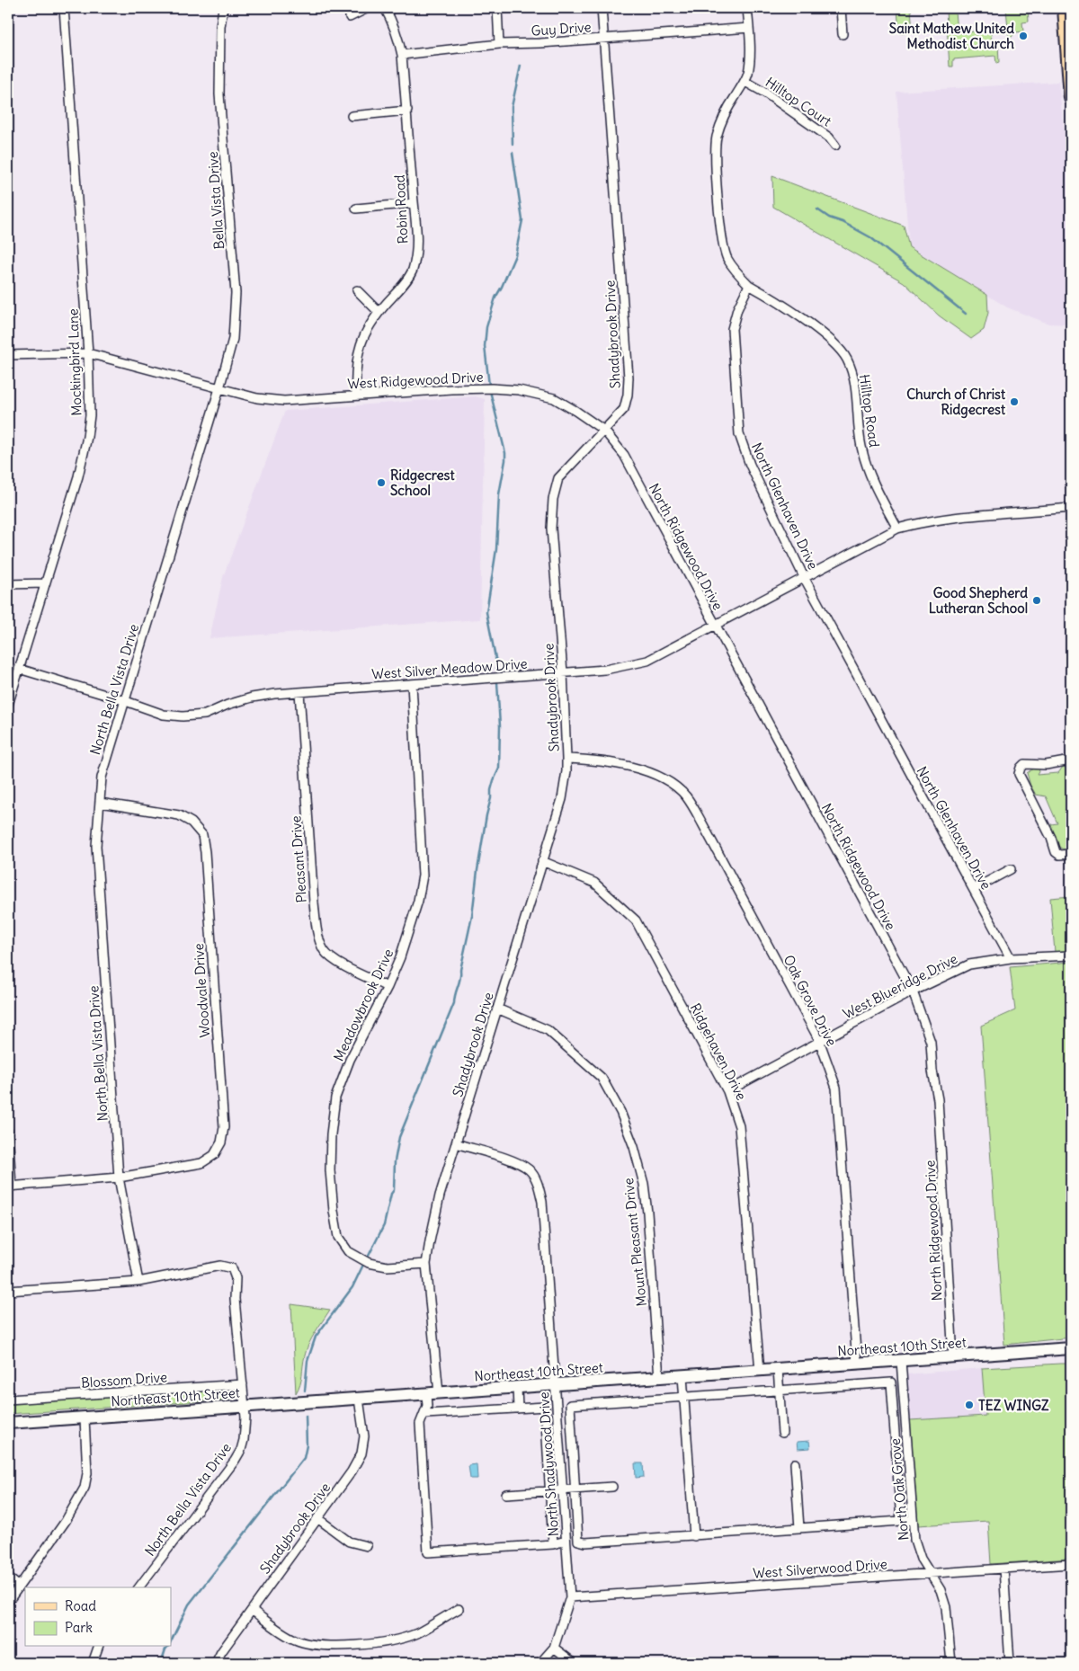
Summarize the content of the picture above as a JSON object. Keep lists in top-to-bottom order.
{
  "streets": {
    "main road": ["Northeast 10th Street"],
    "street": [
      "Guy Drive",
      "Hilltop Court",
      "Bella Vista Drive",
      "Robin Road",
      "Shadybrook Drive",
      "Mockingbird Lane",
      "West Ridgewood Drive",
      "Hilltop Road",
      "North Glenhaven Drive",
      "North Ridgewood Drive",
      "West Silver Meadow Drive",
      "North Bella Vista Drive",
      "Pleasant Drive",
      "West Blueridge Drive",
      "Woodvale Drive",
      "Oak Grove Drive",
      "Meadowbrook Drive",
      "Ridgehaven Drive",
      "Mount Pleasant Drive",
      "Blossom Drive",
      "North Shadywood Drive",
      "North Oak Grove",
      "West Silverwood Drive"
    ]
  },
  "crossings": [
    ["Guy Drive", "Robin Road"],
    ["Guy Drive", "Shadybrook Drive"],
    ["Bella Vista Drive", "West Ridgewood Drive"],
    ["Bella Vista Drive", "North Bella Vista Drive"],
    ["Robin Road", "West Ridgewood Drive"],
    ["Shadybrook Drive", "West Ridgewood Drive"],
    ["Shadybrook Drive", "North Ridgewood Drive"],
    ["Shadybrook Drive", "West Silver Meadow Drive"],
    ["Shadybrook Drive", "Oak Grove Drive"],
    ["Shadybrook Drive", "Meadowbrook Drive"],
    ["Shadybrook Drive", "Ridgehaven Drive"],
    ["Shadybrook Drive", "Mount Pleasant Drive"],
    ["Shadybrook Drive", "Northeast 10th Street"],
    ["Shadybrook Drive", "North Shadywood Drive"],
    ["Mockingbird Lane", "West Ridgewood Drive"],
    ["Mockingbird Lane", "West Silver Meadow Drive"],
    ["West Ridgewood Drive", "North Ridgewood Drive"],
    ["West Ridgewood Drive", "North Bella Vista Drive"],
    ["Hilltop Road", "North Glenhaven Drive"],
    ["Hilltop Road", "West Silver Meadow Drive"],
    ["North Glenhaven Drive", "West Silver Meadow Drive"],
    ["North Glenhaven Drive", "West Blueridge Drive"],
    ["North Ridgewood Drive", "West Silver Meadow Drive"],
    ["North Ridgewood Drive", "West Blueridge Drive"],
    ["North Ridgewood Drive", "Northeast 10th Street"],
    ["West Silver Meadow Drive", "North Bella Vista Drive"],
    ["West Silver Meadow Drive", "Pleasant Drive"],
    ["West Silver Meadow Drive", "Meadowbrook Drive"],
    ["North Bella Vista Drive", "Woodvale Drive"],
    ["North Bella Vista Drive", "Northeast 10th Street"],
    ["North Bella Vista Drive", "Blossom Drive"],
    ["Pleasant Drive", "Meadowbrook Drive"],
    ["West Blueridge Drive", "Oak Grove Drive"],
    ["West Blueridge Drive", "Ridgehaven Drive"],
    ["Oak Grove Drive", "Northeast 10th Street"],
    ["Ridgehaven Drive", "Northeast 10th Street"],
    ["Mount Pleasant Drive", "Northeast 10th Street"],
    ["Northeast 10th Street", "North Shadywood Drive"],
    ["Northeast 10th Street", "North Oak Grove"],
    ["North Shadywood Drive", "West Silverwood Drive"],
    ["North Oak Grove", "West Silverwood Drive"]
  ],
  "places": [
    "Saint Mathew United Methodist Church",
    "Church of Christ Ridgecrest",
    "Ridgecrest School",
    "Good Shepherd Lutheran School",
    "TEZ WINGZ"
  ],
  "legend": ["Road", "Park"]
}
